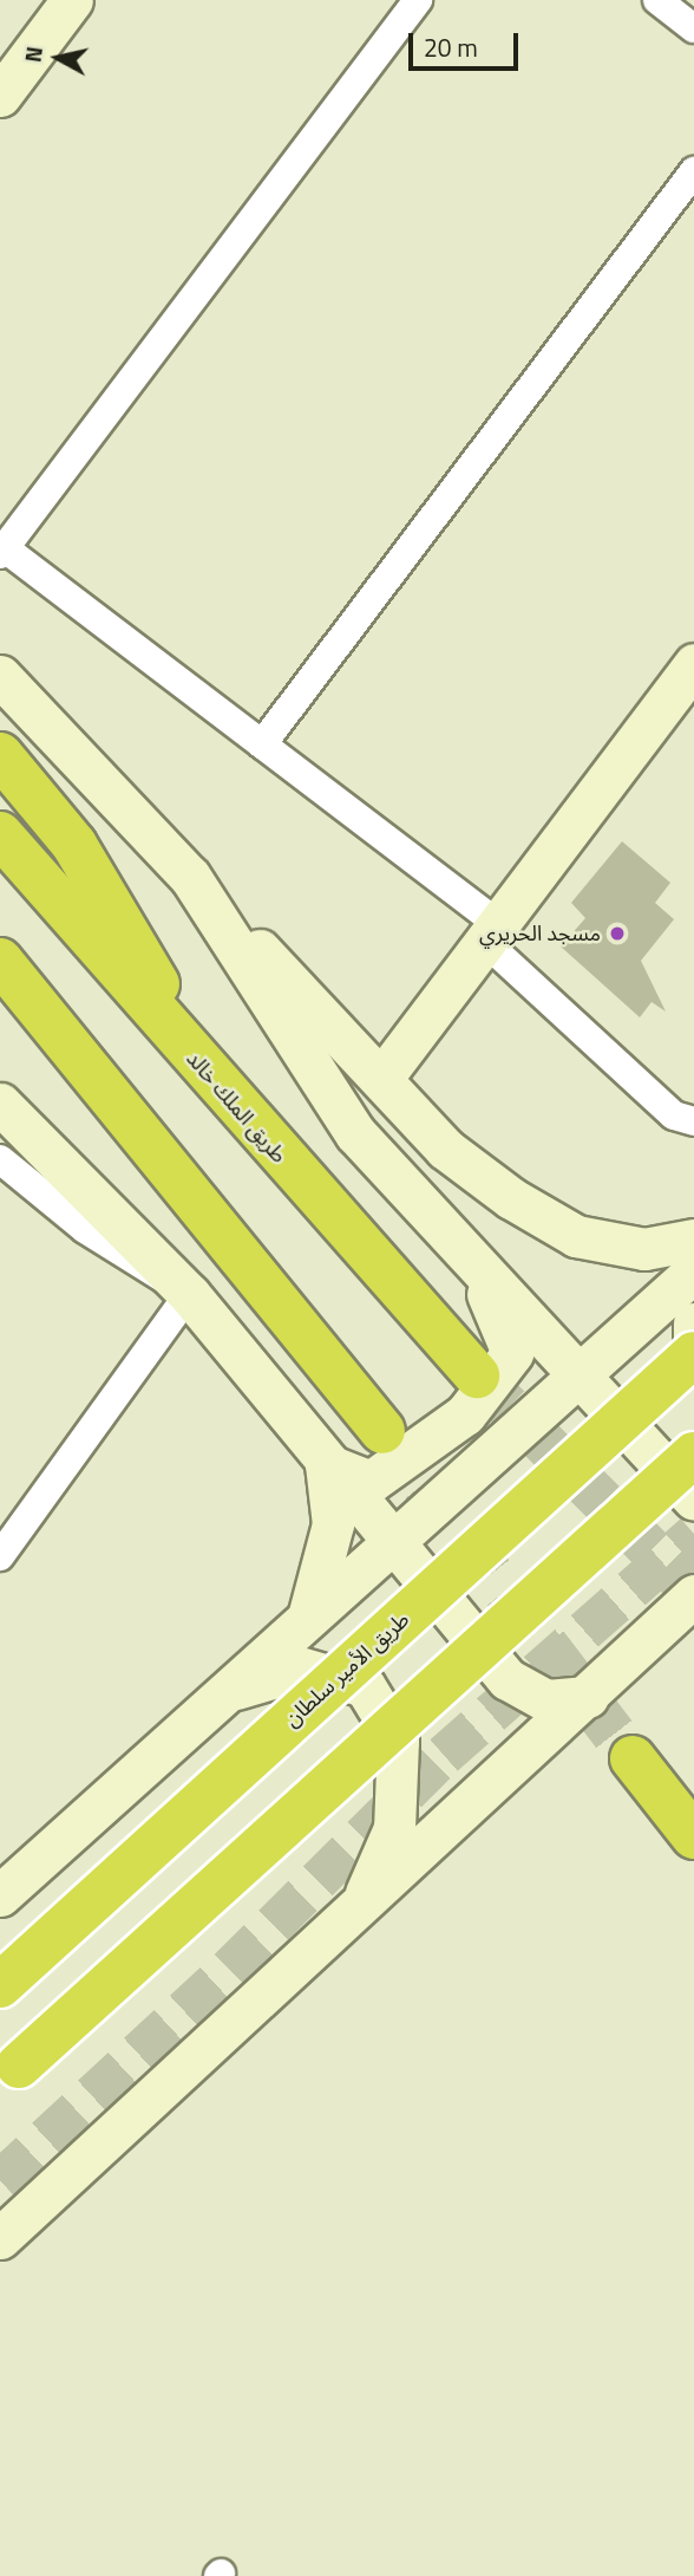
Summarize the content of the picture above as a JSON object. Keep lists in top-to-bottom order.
{
  "streets": {
    "highway": ["طريق الملك خالد", "طريق الأمير سلطان"]
  },
  "places": ["مسجد الحريري"],
  "scale_bar": "20 m",
  "north": "left"
}
